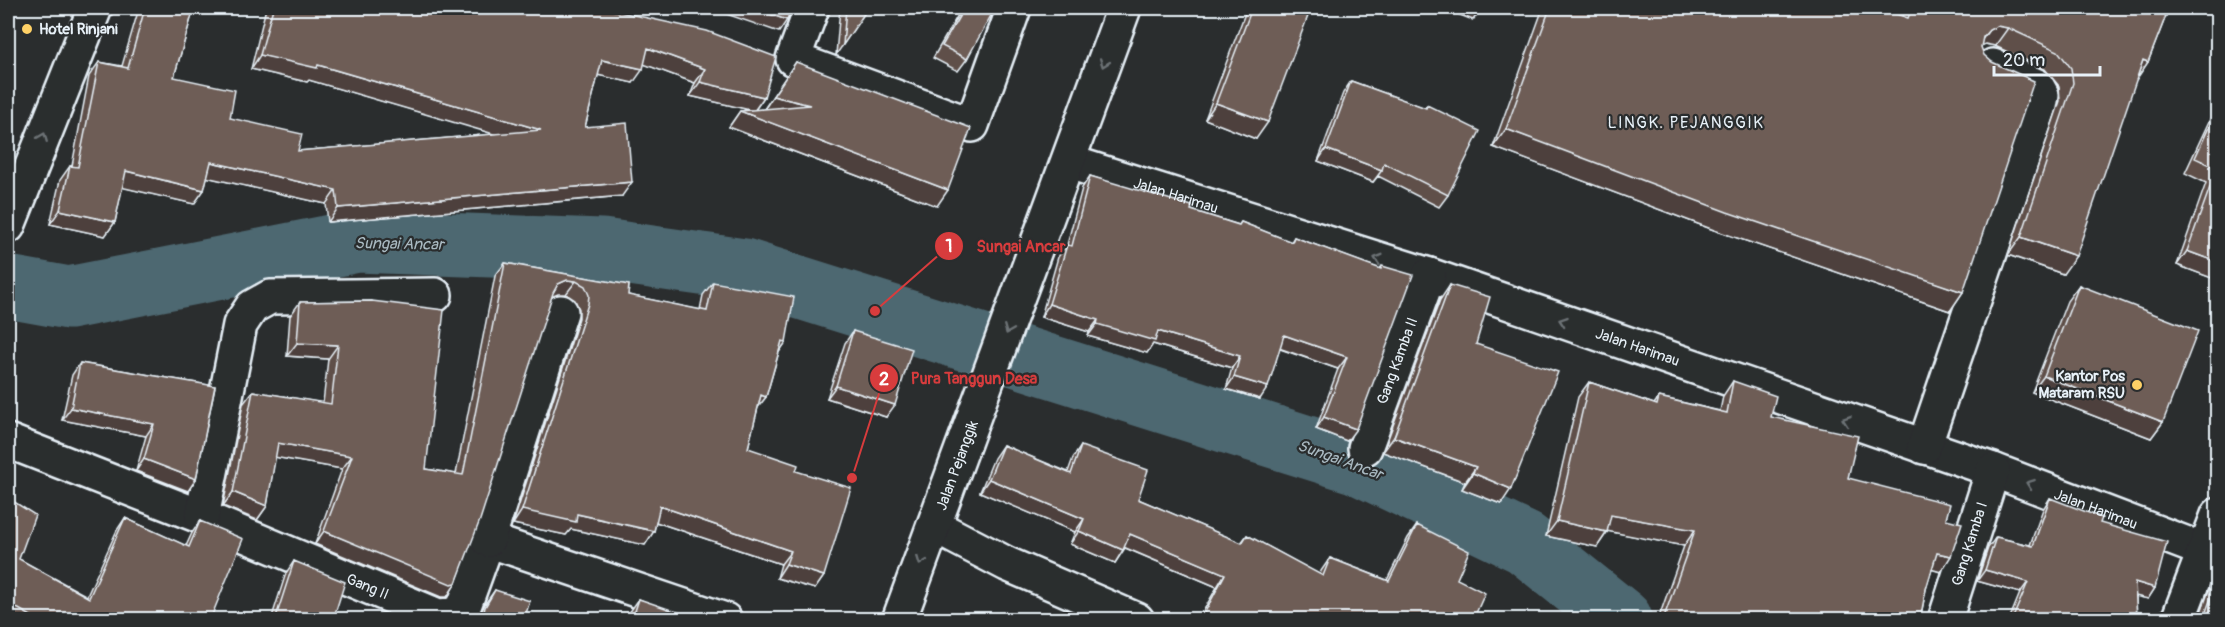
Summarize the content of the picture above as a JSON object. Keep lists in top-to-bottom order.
{
  "streets": {
    "street": [
      "Jalan Harimau",
      "Gang Kamba II",
      "Jalan Pejanggik",
      "Gang Kamba I",
      "Gang II"
    ]
  },
  "crossings": [
    ["Jalan Harimau", "Gang Kamba II"],
    ["Jalan Harimau", "Jalan Pejanggik"],
    ["Jalan Harimau", "Gang Kamba I"]
  ],
  "one_way": ["Jalan Harimau", "Jalan Pejanggik"],
  "districts": ["LINGK. PEJANGGIK"],
  "water": ["Sungai Ancar"],
  "places": [
    "Hotel Rinjani",
    "Sungai Ancar",
    "Kantor Pos Mataram RSU",
    "Pura Tanggun Desa"
  ],
  "scale_bar": "20 m"
}
